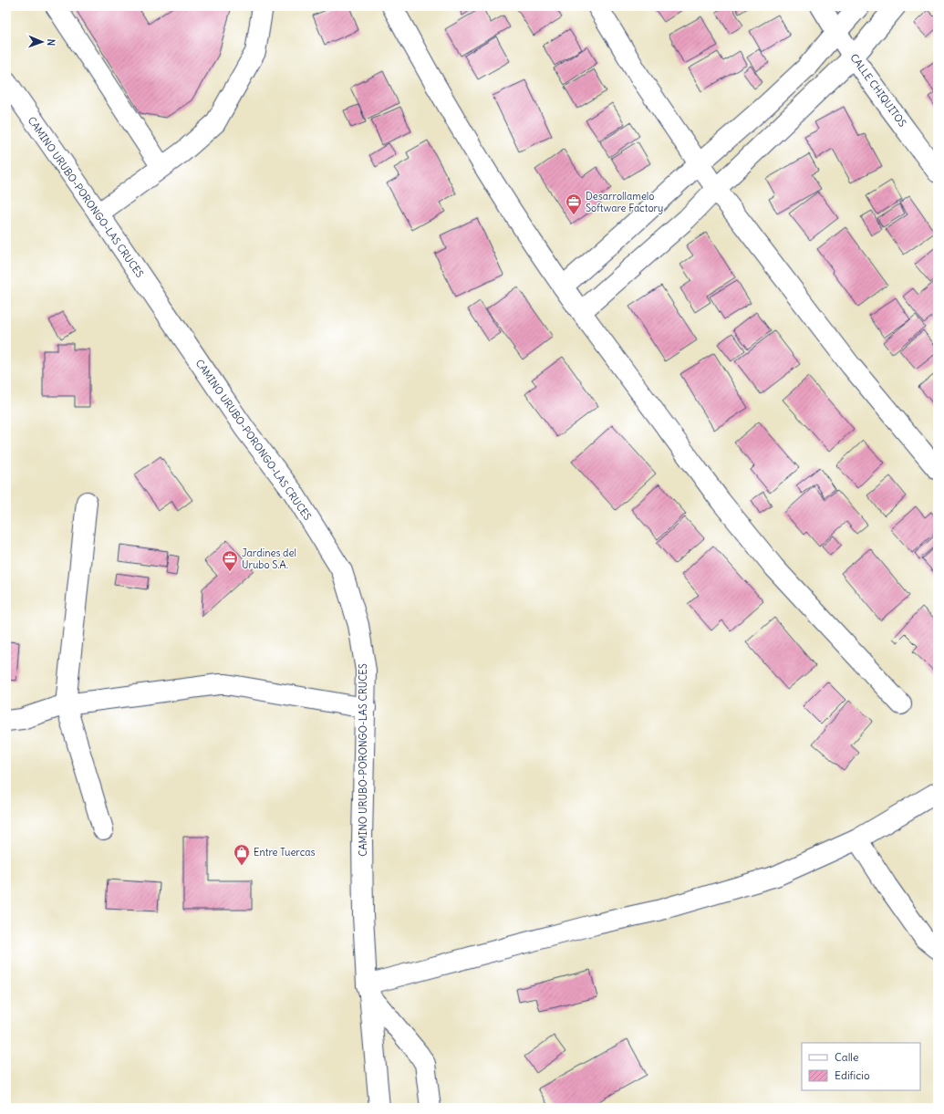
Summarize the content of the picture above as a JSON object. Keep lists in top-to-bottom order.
{
  "streets": {
    "street": ["CALLE CHIQUITOS", "CAMINO URUBO-PORONGO-LAS CRUCES"]
  },
  "places": {
    "office": ["Desarrollamelo Software Factory", "Jardines del Urubo S.A."],
    "shop": ["Entre Tuercas"]
  },
  "legend": ["Calle", "Edificio"],
  "north": "right"
}
